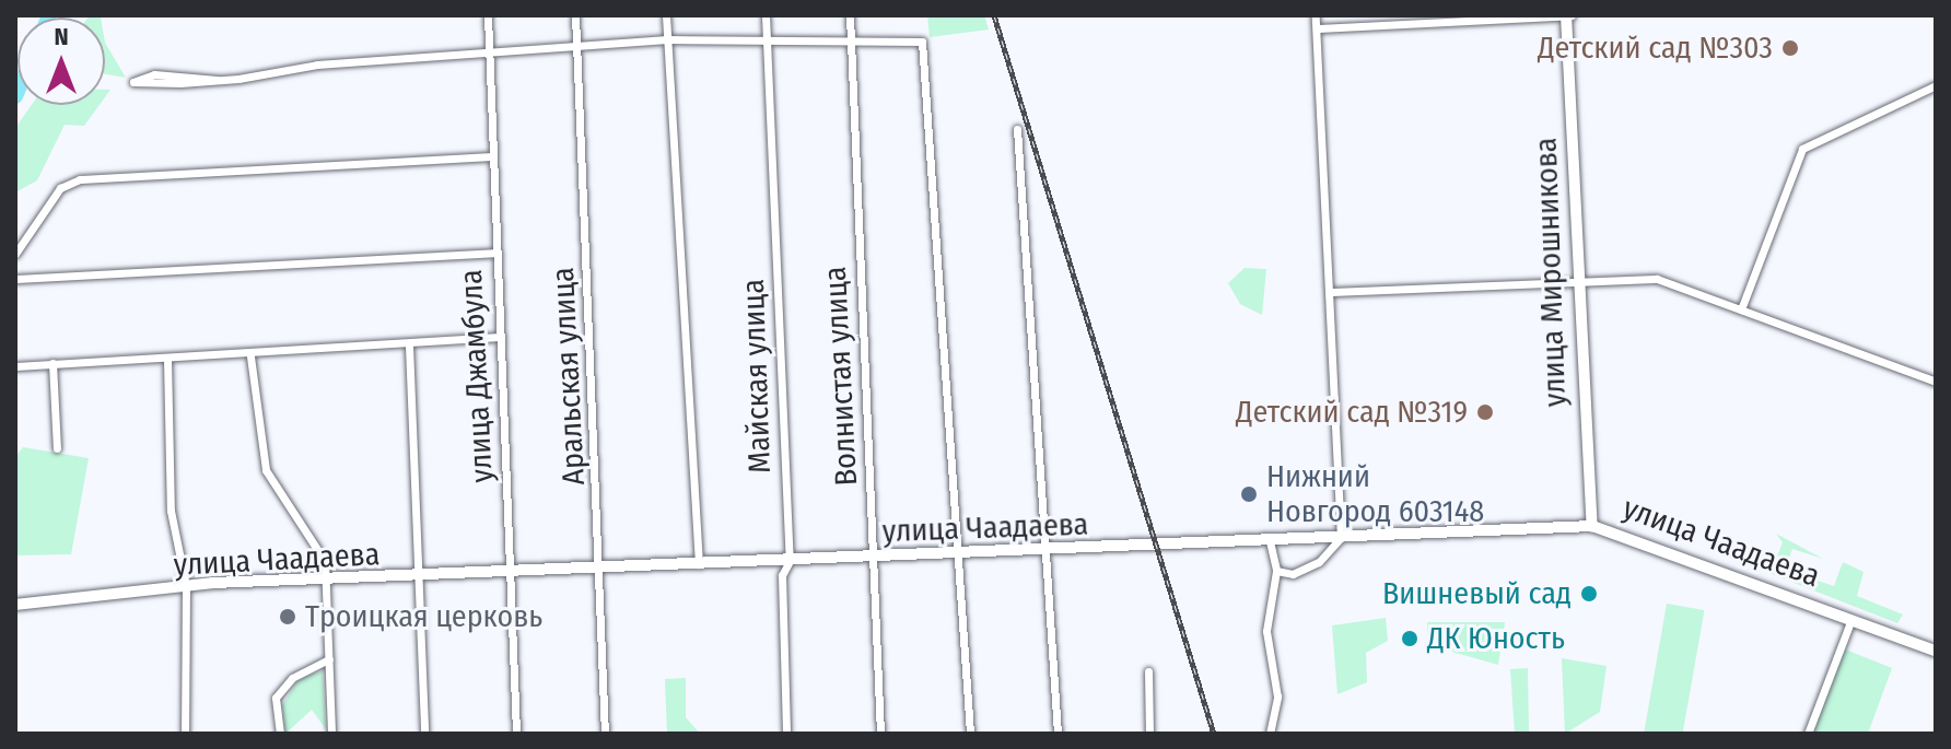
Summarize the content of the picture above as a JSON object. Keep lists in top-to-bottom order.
{
  "streets": {
    "street": [
      "улица Мирошникова",
      "улица Джамбула",
      "Аральская улица",
      "Майская улица",
      "Волнистая улица",
      "улица Чаадаева"
    ]
  },
  "crossings": [
    ["улица Мирошникова", "улица Чаадаева"],
    ["улица Джамбула", "улица Чаадаева"],
    ["Аральская улица", "улица Чаадаева"],
    ["Майская улица", "улица Чаадаева"],
    ["Волнистая улица", "улица Чаадаева"]
  ],
  "places": [
    "Детский сад №303",
    "Детский сад №319",
    "Нижний Новгород 603148",
    "Вишневый сад",
    "Троицкая церковь",
    "ДК Юность"
  ],
  "north": "top"
}
